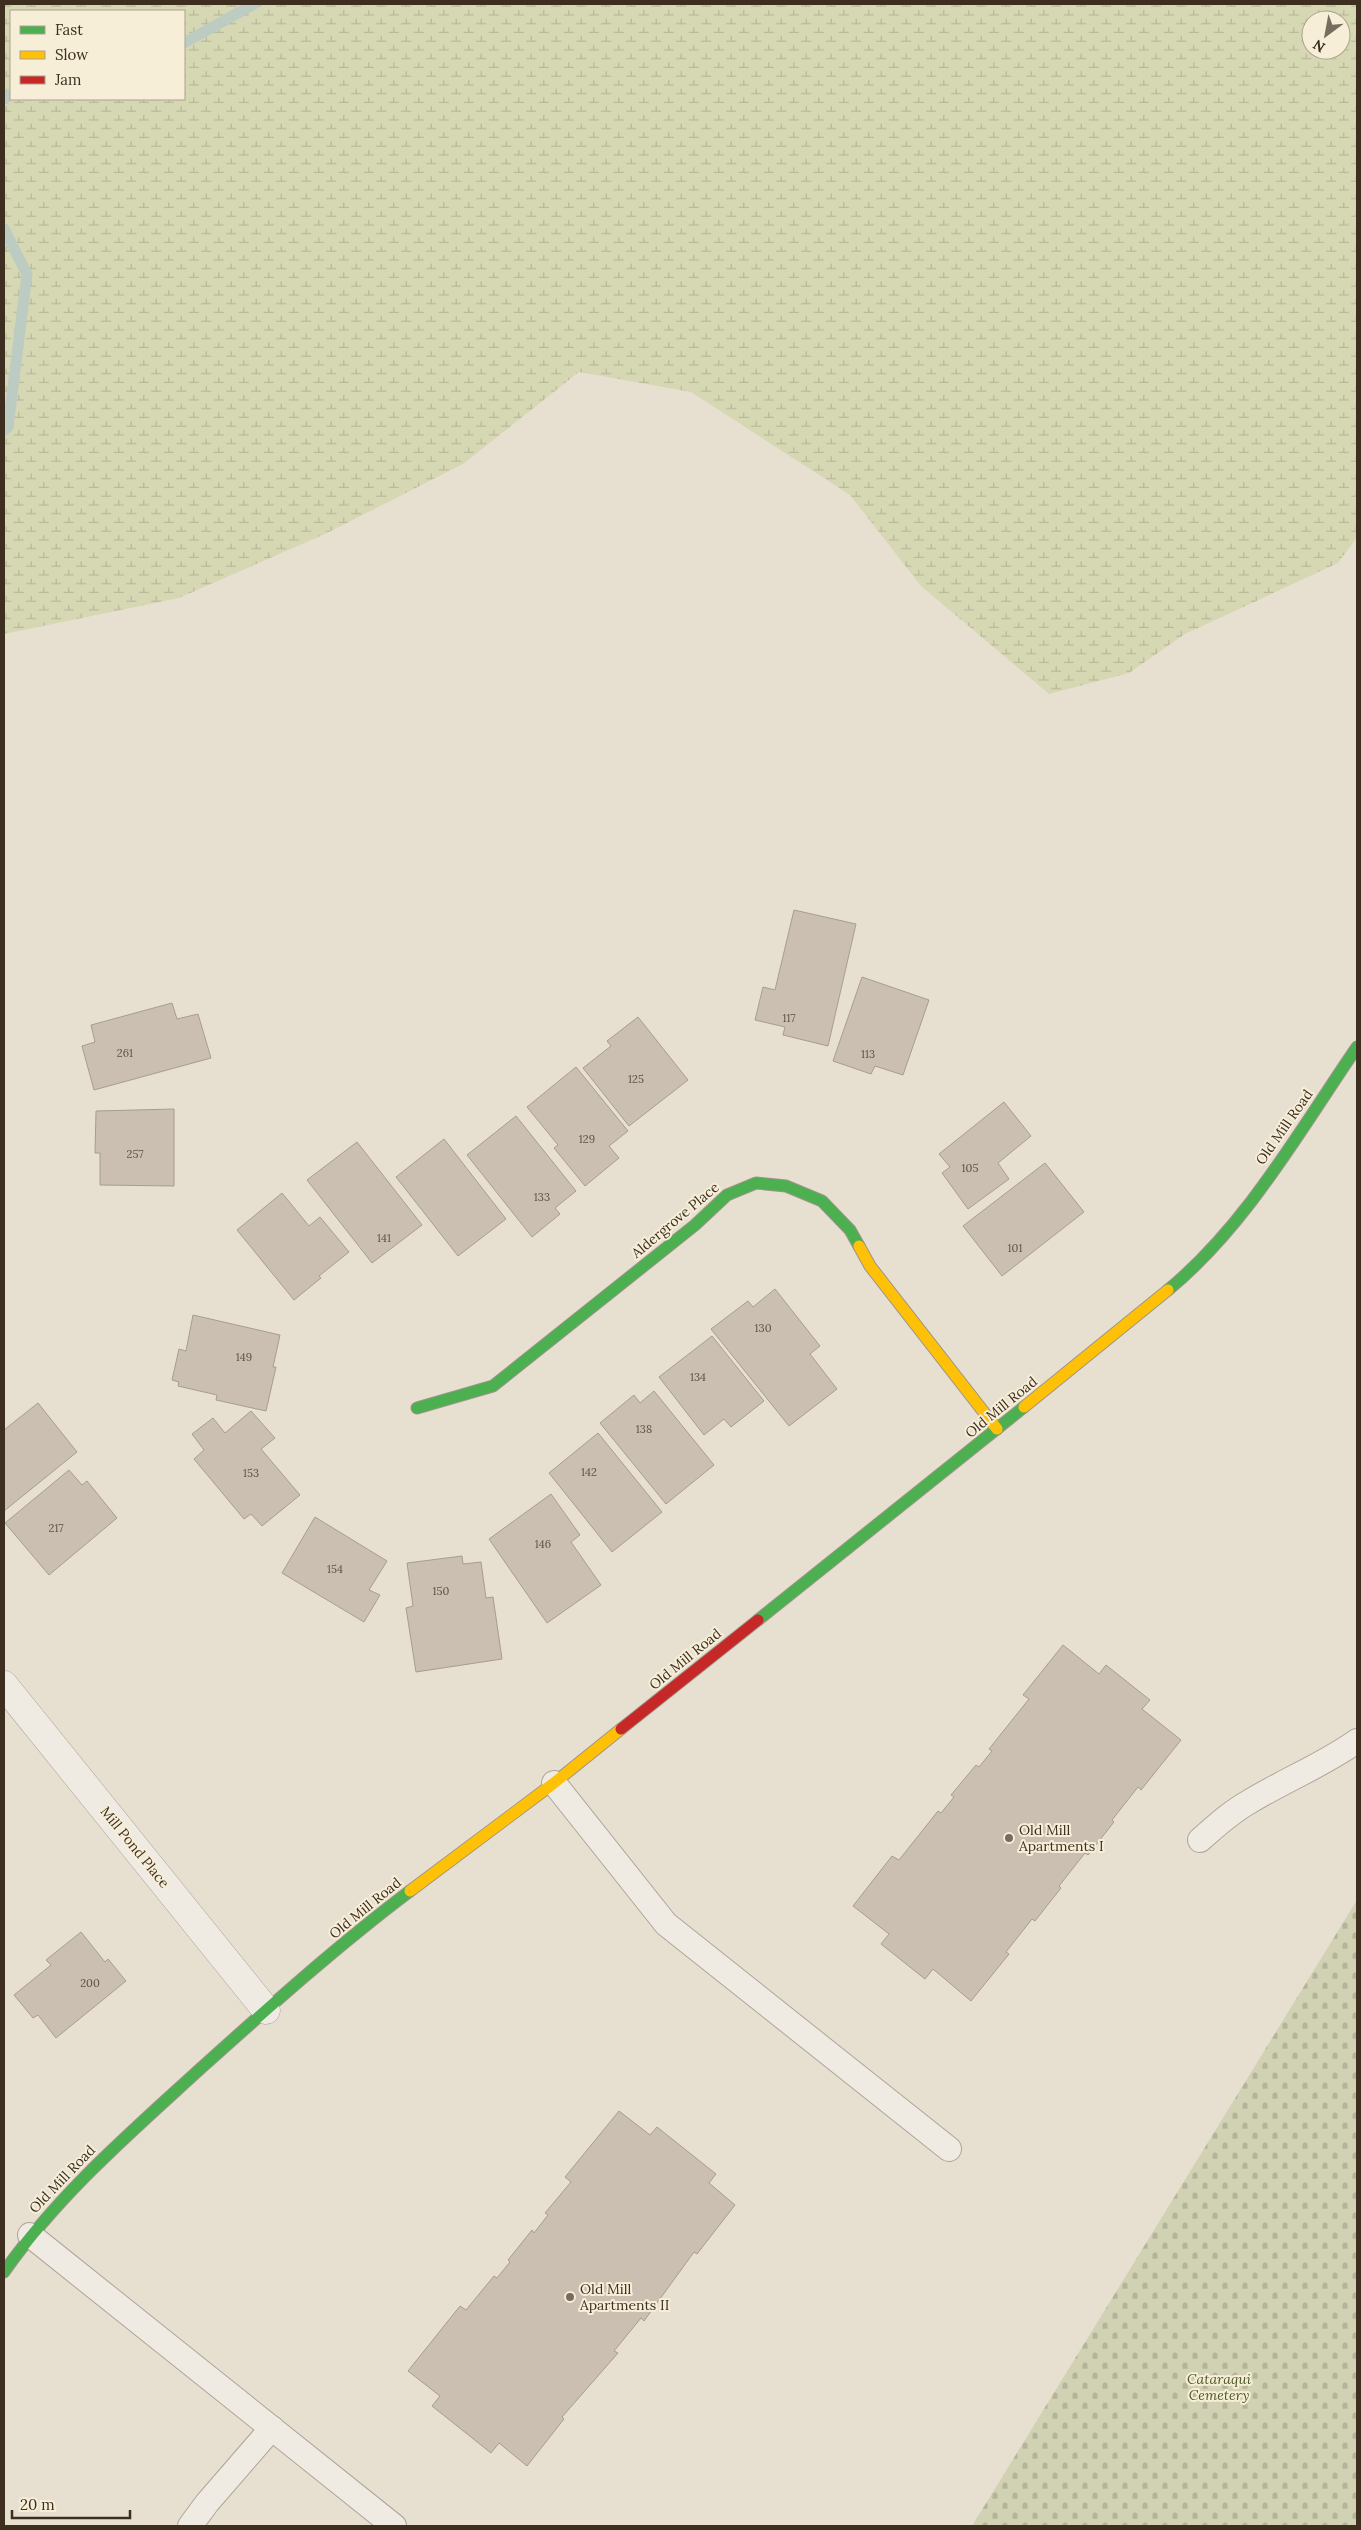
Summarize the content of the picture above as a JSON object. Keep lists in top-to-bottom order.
{
  "streets": {
    "street": ["Old Mill Road", "Aldergrove Place", "Mill Pond Place"]
  },
  "crossings": [
    ["Old Mill Road", "Aldergrove Place"],
    ["Old Mill Road", "Mill Pond Place"]
  ],
  "parks": ["Cataraqui Cemetery"],
  "places": ["Old Mill Apartments I", "Old Mill Apartments II"],
  "house_numbers": [
    "117",
    "261",
    "113",
    "125",
    "129",
    "257",
    "105",
    "133",
    "141",
    "101",
    "130",
    "149",
    "134",
    "138",
    "142",
    "153",
    "217",
    "146",
    "154",
    "150",
    "200"
  ],
  "legend": ["Fast", "Slow", "Jam"],
  "scale_bar": "20 m",
  "north": "bottom left"
}
